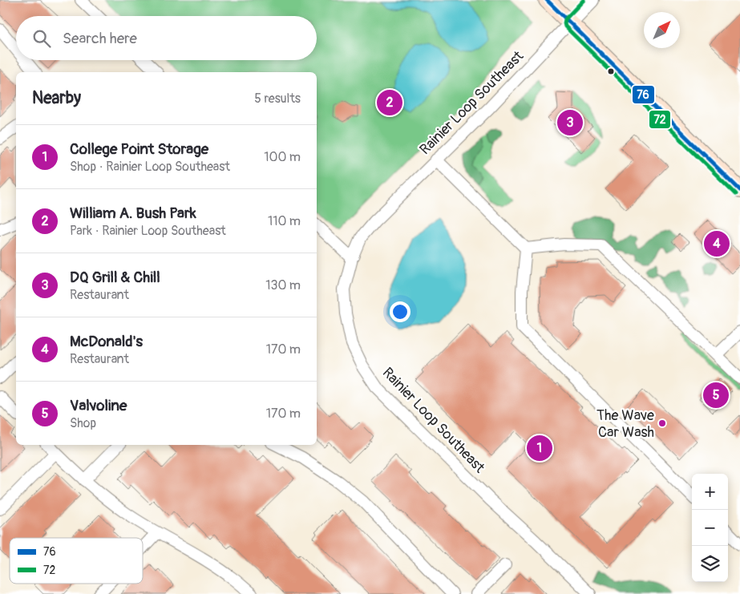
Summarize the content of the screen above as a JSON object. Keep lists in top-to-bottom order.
{
  "streets": {
    "street": ["Rainier Loop Southeast"]
  },
  "places": ["The Wave Car Wash"],
  "lines": ["transit line 76", "transit line 72"],
  "legend": ["76", "72"],
  "north": "top right",
  "page": {
    "search": "Search here",
    "heading": ["Nearby", "5 results"],
    "pins": [
      "2",
      "3",
      "4",
      "5",
      "1"
    ],
    "list": [
      {
        "mark": "1",
        "name": "College Point Storage",
        "note": "Shop · Rainier Loop Southeast",
        "value": "100 m"
      },
      {
        "mark": "2",
        "name": "William A. Bush Park",
        "note": "Park · Rainier Loop Southeast",
        "value": "110 m"
      },
      {
        "mark": "3",
        "name": "DQ Grill & Chill",
        "note": "Restaurant",
        "value": "130 m"
      },
      {
        "mark": "4",
        "name": "McDonald's",
        "note": "Restaurant",
        "value": "170 m"
      },
      {
        "mark": "5",
        "name": "Valvoline",
        "note": "Shop",
        "value": "170 m"
      }
    ],
    "map_buttons": ["+", "−"]
  }
}
